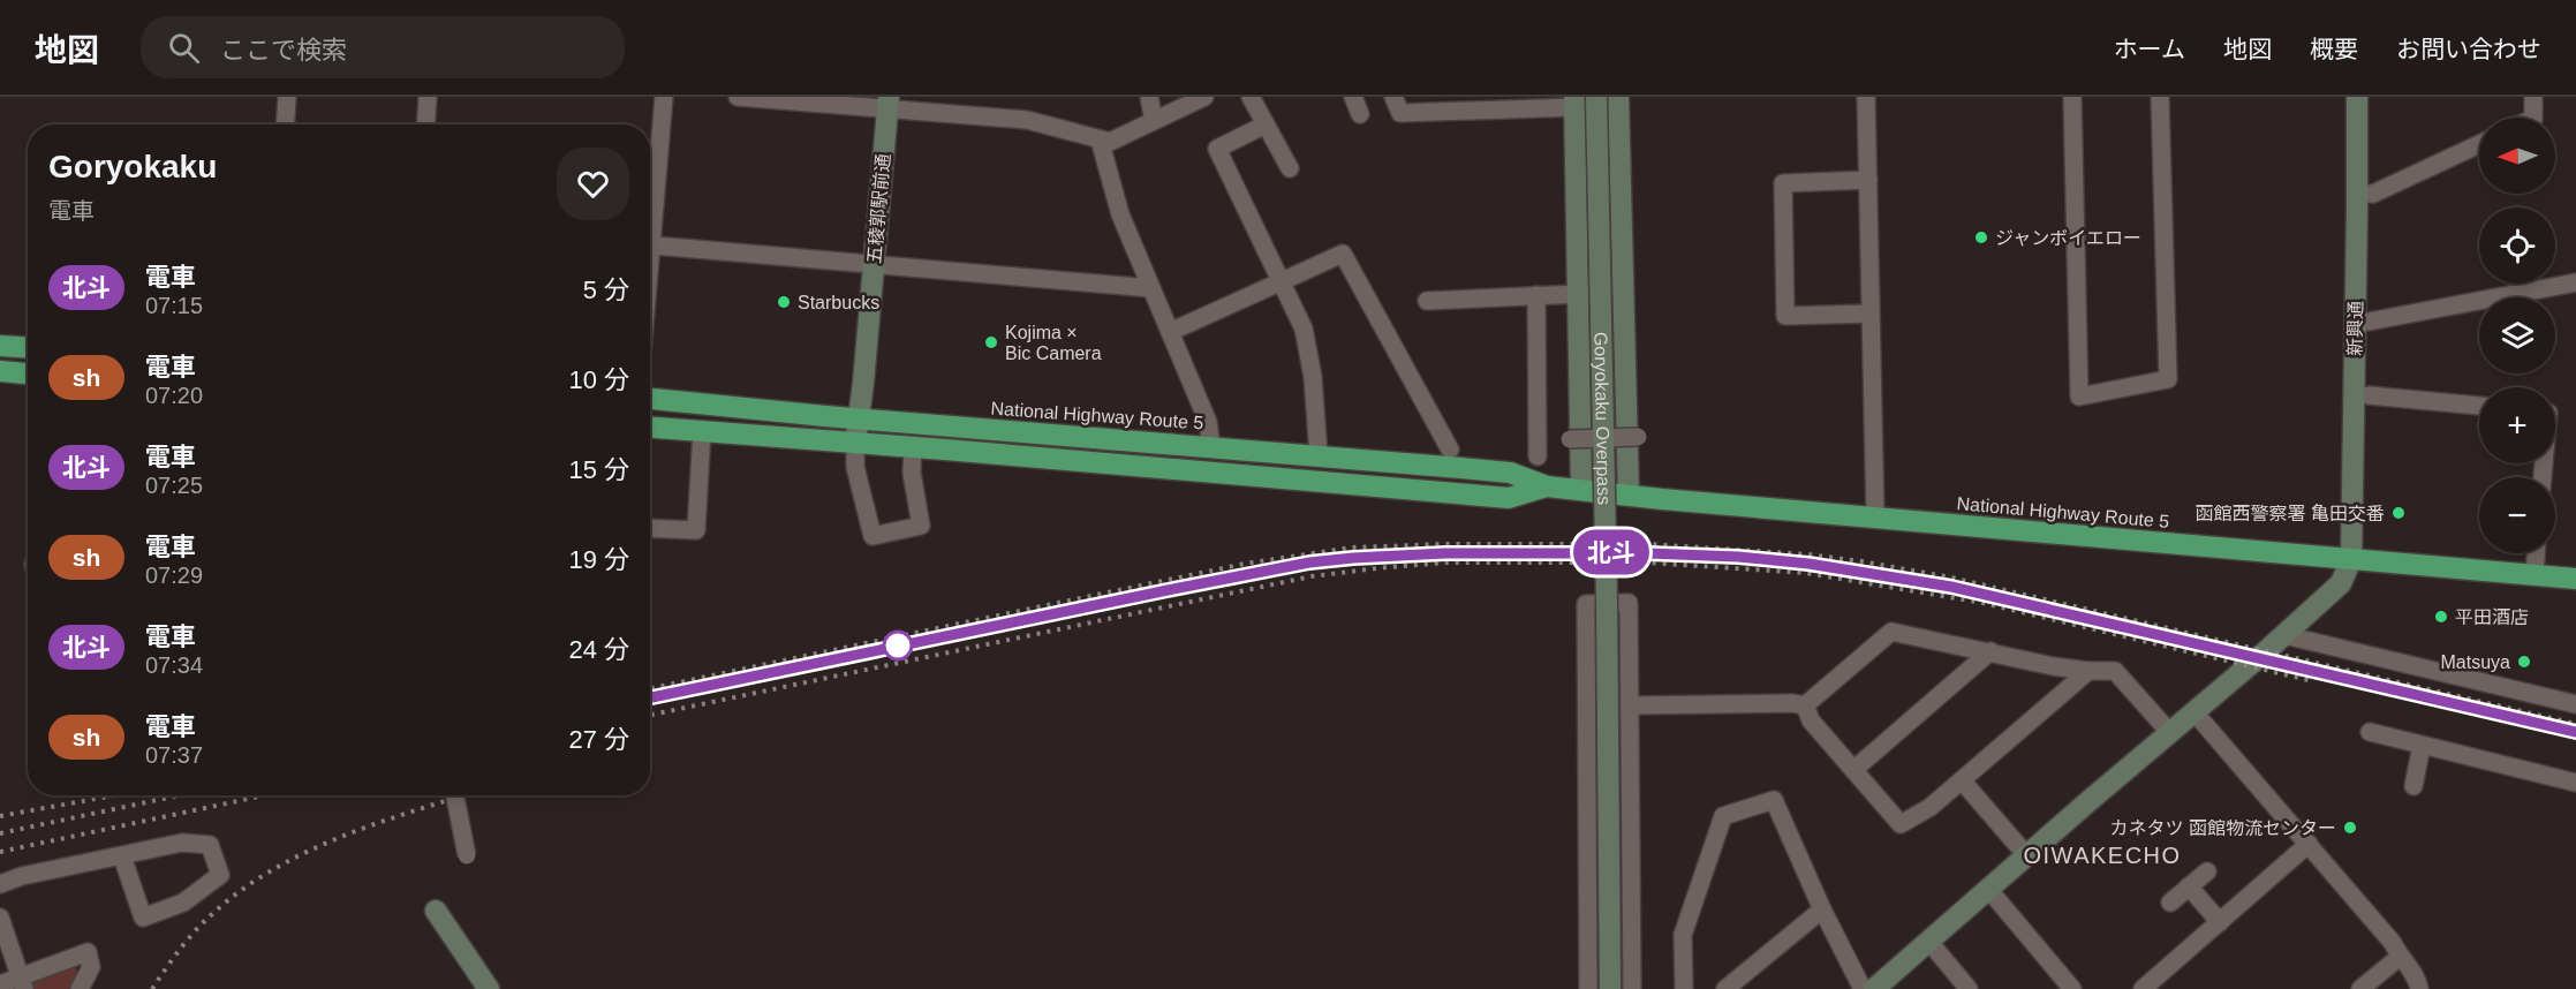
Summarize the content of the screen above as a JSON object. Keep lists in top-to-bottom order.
{
  "streets": {
    "highway": ["National Highway Route 5"],
    "main road": ["五稜郭駅前通", "新興通", "Goryokaku Overpass"]
  },
  "crossings": [
    ["五稜郭駅前通", "National Highway Route 5"],
    ["新興通", "National Highway Route 5"]
  ],
  "districts": ["OIWAKECHO"],
  "places": [
    "ジャンボイエロー",
    "Starbucks",
    "Kojima × Bic Camera",
    "函館西警察署 亀田交番",
    "平田酒店",
    "Matsuya",
    "カネタツ 函館物流センター"
  ],
  "north": "left",
  "page": {
    "header": "地図",
    "search": "ここで検索",
    "nav": [
      "ホーム",
      "地図",
      "概要",
      "お問い合わせ"
    ],
    "on_map": "北斗",
    "map_buttons": ["+", "−"],
    "heading": ["Goryokaku", "電車"],
    "list": [
      {
        "mark": "北斗",
        "name": "電車",
        "note": "07:15",
        "value": "5 分"
      },
      {
        "mark": "sh",
        "name": "電車",
        "note": "07:20",
        "value": "10 分"
      },
      {
        "mark": "北斗",
        "name": "電車",
        "note": "07:25",
        "value": "15 分"
      },
      {
        "mark": "sh",
        "name": "電車",
        "note": "07:29",
        "value": "19 分"
      },
      {
        "mark": "北斗",
        "name": "電車",
        "note": "07:34",
        "value": "24 分"
      },
      {
        "mark": "sh",
        "name": "電車",
        "note": "07:37",
        "value": "27 分"
      }
    ]
  }
}
